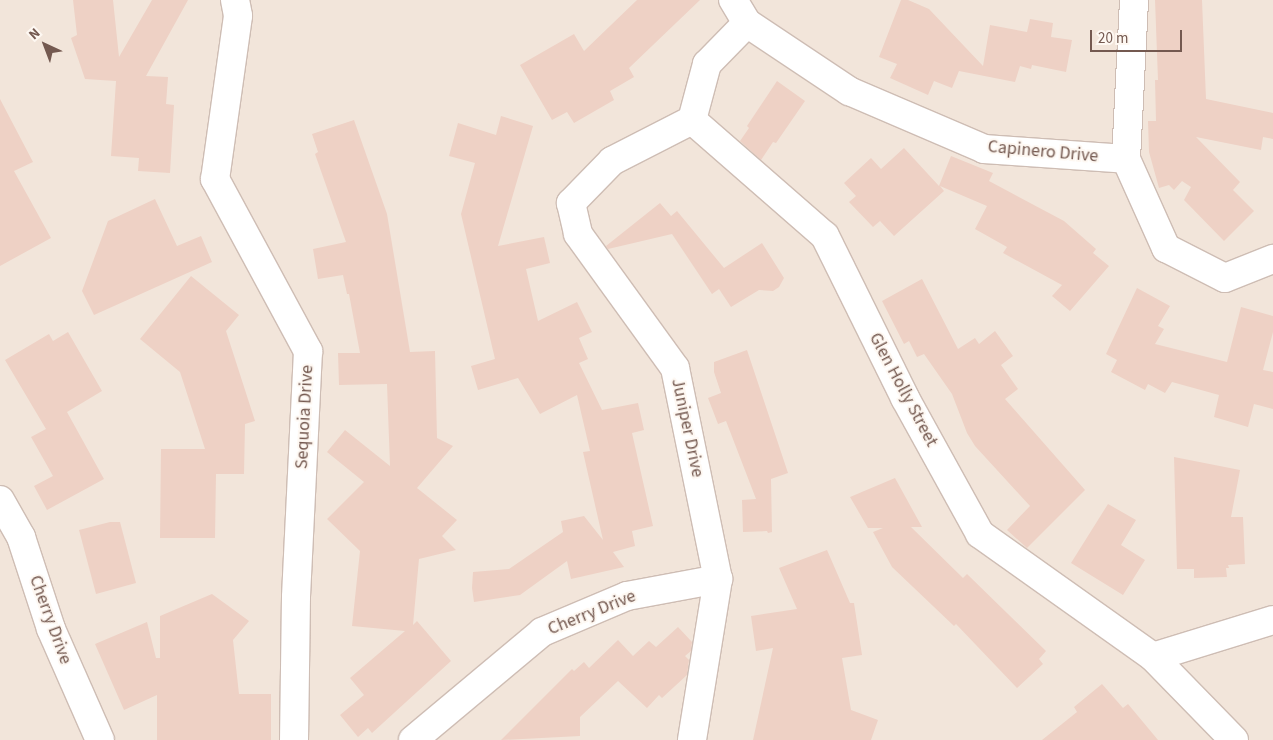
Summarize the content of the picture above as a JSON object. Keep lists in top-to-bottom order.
{
  "streets": {
    "street": [
      "Capinero Drive",
      "Glen Holly Street",
      "Sequoia Drive",
      "Juniper Drive",
      "Cherry Drive"
    ]
  },
  "crossings": [
    ["Glen Holly Street", "Juniper Drive"],
    ["Juniper Drive", "Cherry Drive"]
  ],
  "scale_bar": "20 m",
  "north": "top left"
}
